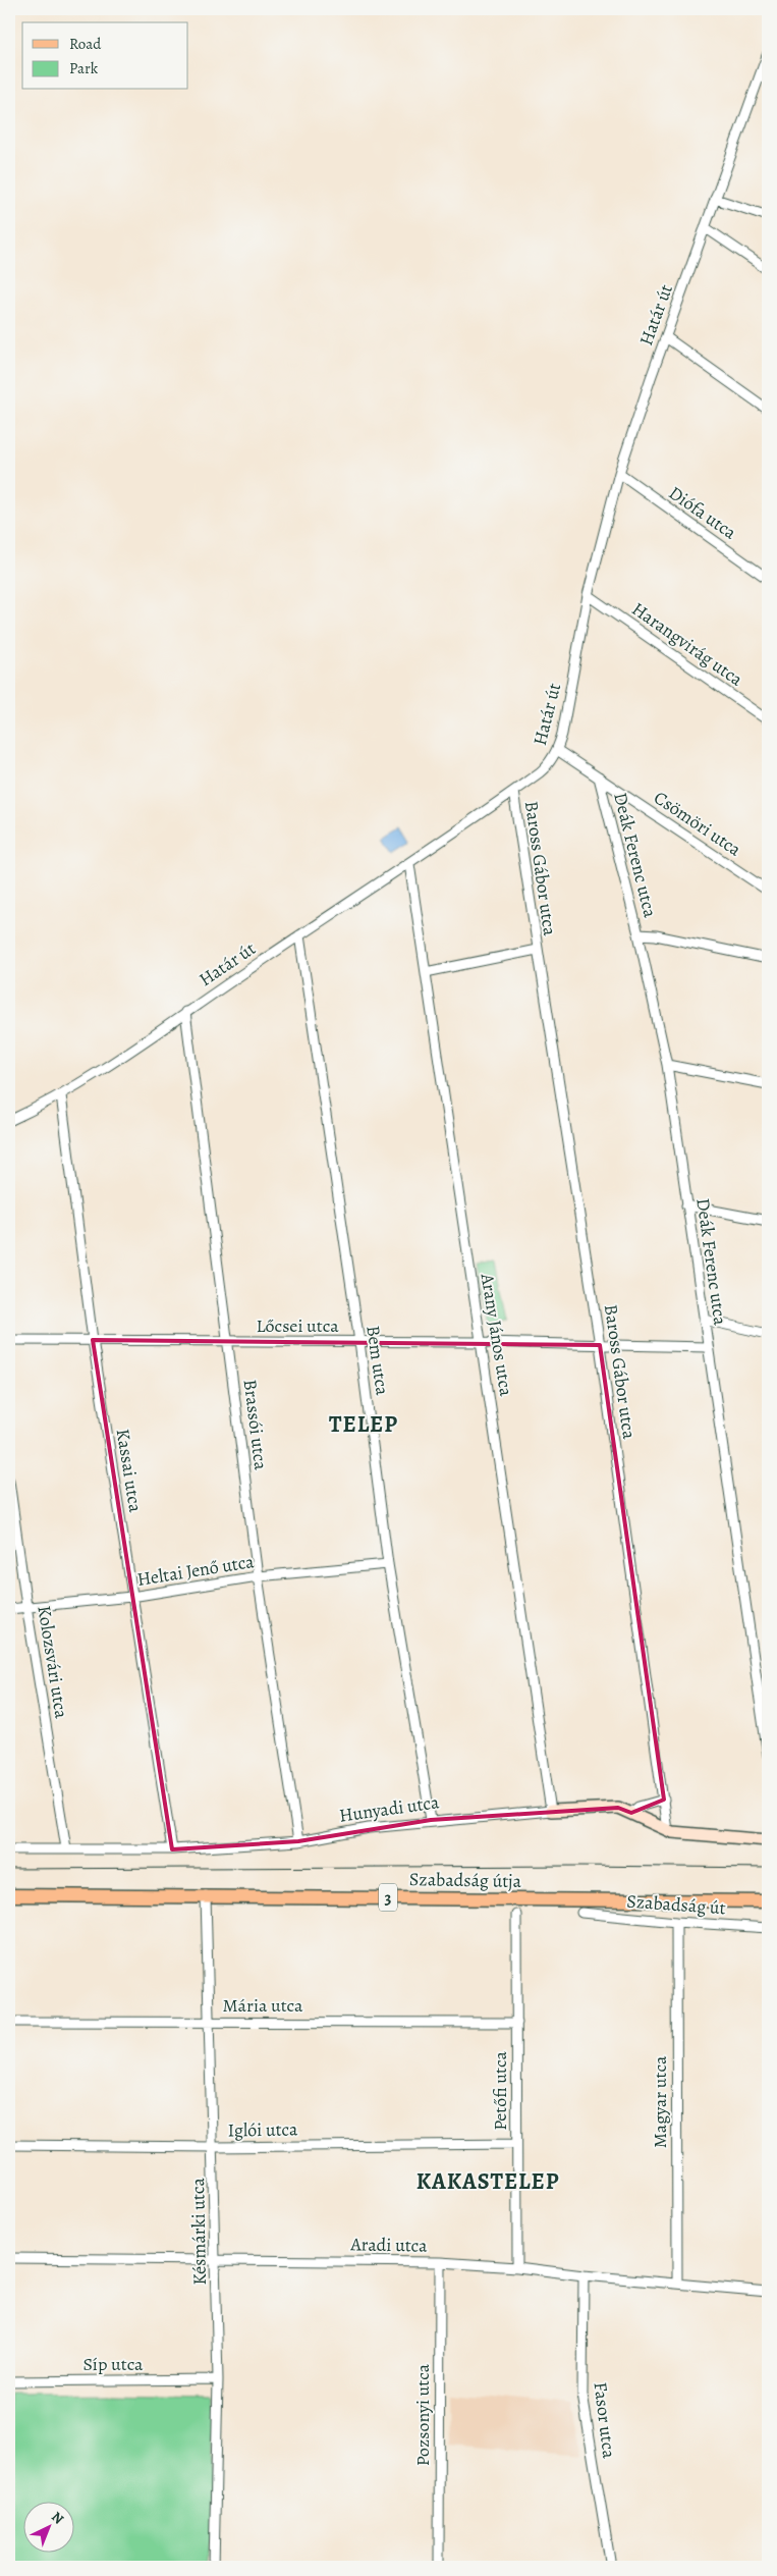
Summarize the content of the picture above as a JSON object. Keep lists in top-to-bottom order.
{
  "streets": {
    "main road": ["Szabadság útja", "3"],
    "street": [
      "Határ út",
      "Diófa utca",
      "Harangvirág utca",
      "Csömöri utca",
      "Deák Ferenc utca",
      "Baross Gábor utca",
      "Lőcsei utca",
      "Arany János utca",
      "Bem utca",
      "Brassói utca",
      "Kassai utca",
      "Heltai Jenő utca",
      "Kolozsvári utca",
      "Hunyadi utca",
      "Szabadság út",
      "Mária utca",
      "Petőfi utca",
      "Magyar utca",
      "Iglói utca",
      "Késmárki utca",
      "Aradi utca",
      "Síp utca",
      "Pozsonyi utca",
      "Fasor utca"
    ]
  },
  "crossings": [
    ["Határ út", "Diófa utca"],
    ["Határ út", "Harangvirág utca"],
    ["Határ út", "Csömöri utca"],
    ["Határ út", "Baross Gábor utca"],
    ["Határ út", "Arany János utca"],
    ["Határ út", "Bem utca"],
    ["Határ út", "Brassói utca"],
    ["Határ út", "Kassai utca"],
    ["Csömöri utca", "Deák Ferenc utca"],
    ["Deák Ferenc utca", "Lőcsei utca"],
    ["Baross Gábor utca", "Lőcsei utca"],
    ["Baross Gábor utca", "Arany János utca"],
    ["Baross Gábor utca", "Hunyadi utca"],
    ["Lőcsei utca", "Arany János utca"],
    ["Lőcsei utca", "Bem utca"],
    ["Lőcsei utca", "Brassói utca"],
    ["Lőcsei utca", "Kassai utca"],
    ["Arany János utca", "Hunyadi utca"],
    ["Bem utca", "Heltai Jenő utca"],
    ["Bem utca", "Hunyadi utca"],
    ["Brassói utca", "Heltai Jenő utca"],
    ["Brassói utca", "Hunyadi utca"],
    ["Kassai utca", "Heltai Jenő utca"],
    ["Kassai utca", "Hunyadi utca"],
    ["Heltai Jenő utca", "Kolozsvári utca"],
    ["Kolozsvári utca", "Hunyadi utca"],
    ["Szabadság útja", "Késmárki utca"],
    ["Szabadság út", "Magyar utca"],
    ["Mária utca", "Petőfi utca"],
    ["Mária utca", "Késmárki utca"],
    ["Petőfi utca", "Iglói utca"],
    ["Petőfi utca", "Aradi utca"],
    ["Magyar utca", "Aradi utca"],
    ["Iglói utca", "Késmárki utca"],
    ["Késmárki utca", "Aradi utca"],
    ["Késmárki utca", "Síp utca"],
    ["Aradi utca", "Pozsonyi utca"],
    ["Aradi utca", "Fasor utca"]
  ],
  "districts": ["TELEP", "KAKASTELEP"],
  "legend": ["Road", "Park"],
  "north": "top right"
}
